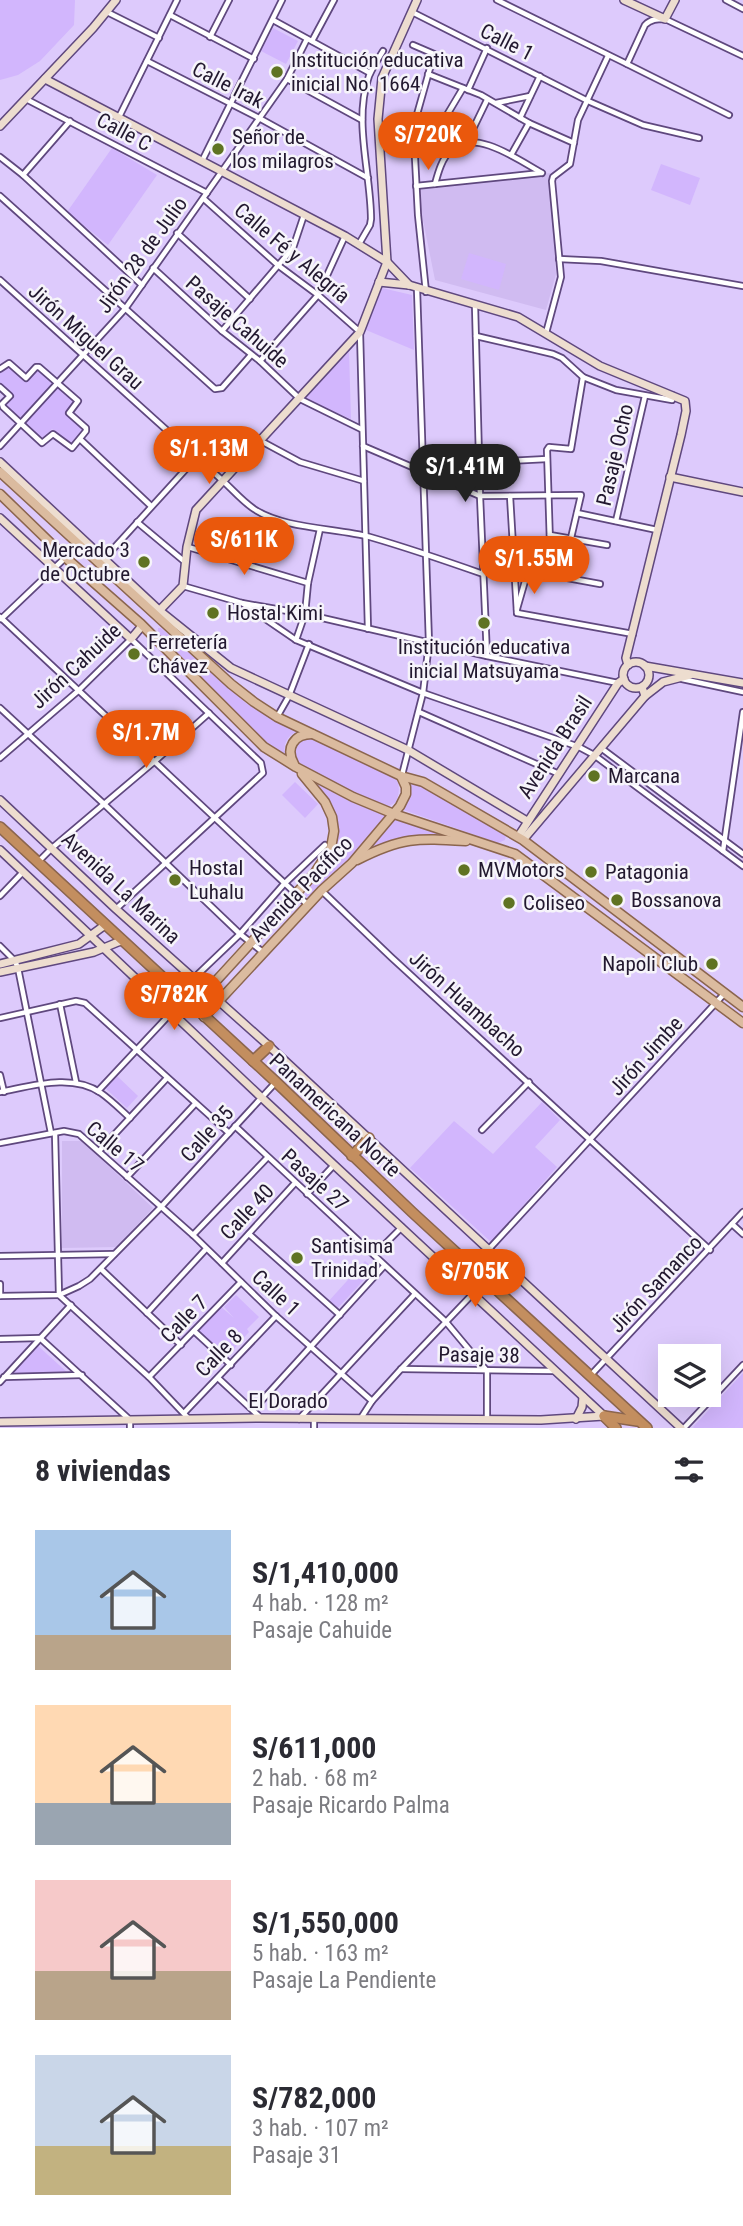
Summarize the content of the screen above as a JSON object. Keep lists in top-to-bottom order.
{
  "streets": {
    "highway": ["Panamericana Norte"],
    "main road": [
      "Jirón Cahuide",
      "Avenida Brasil",
      "Avenida La Marina",
      "Avenida Pacífico",
      "El Dorado"
    ],
    "street": [
      "Calle 1",
      "Calle Irak",
      "Calle C",
      "Calle Fé y Alegría",
      "Jirón 28 de Julio",
      "Pasaje Cahuide",
      "Jirón Miguel Grau",
      "Pasaje Ocho",
      "Jirón Huambacho",
      "Jirón Jimbe",
      "Calle 35",
      "Calle 17",
      "Pasaje 27",
      "Calle 40",
      "Jirón Samanco",
      "Calle 7",
      "Calle 8",
      "Pasaje 38"
    ]
  },
  "crossings": [
    ["Calle 1", "Calle 35"],
    ["Calle 1", "Calle 17"],
    ["Calle 1", "Calle 40"],
    ["Calle 1", "Calle 7"],
    ["Calle 1", "Calle 8"],
    ["Calle Irak", "Jirón 28 de Julio"],
    ["Calle C", "Calle Fé y Alegría"],
    ["Calle C", "Jirón 28 de Julio"],
    ["Calle Fé y Alegría", "Jirón 28 de Julio"],
    ["Jirón 28 de Julio", "Pasaje Cahuide"],
    ["Jirón 28 de Julio", "Jirón Miguel Grau"],
    ["Avenida La Marina", "Avenida Pacífico"],
    ["Avenida La Marina", "Jirón Jimbe"],
    ["Avenida La Marina", "Jirón Samanco"],
    ["Avenida Pacífico", "Jirón Huambacho"],
    ["Avenida Pacífico", "Panamericana Norte"],
    ["Jirón Huambacho", "Jirón Jimbe"],
    ["Jirón Huambacho", "Jirón Samanco"],
    ["Panamericana Norte", "Calle 35"],
    ["Panamericana Norte", "Jirón Samanco"],
    ["Calle 35", "Calle 17"],
    ["Calle 35", "Pasaje 27"],
    ["Pasaje 27", "Calle 40"],
    ["Pasaje 27", "Pasaje 38"],
    ["Calle 8", "El Dorado"]
  ],
  "places": [
    "Institución educativa inicial No. 1664",
    "Señor de los milagros",
    "Mercado 3 de Octubre",
    "Hostal Kimi",
    "Institución educativa inicial Matsuyama",
    "Ferretería Chávez",
    "Marcana",
    "MVMotors",
    "Patagonia",
    "Hostal Luhalu",
    "Bossanova",
    "Coliseo",
    "Napoli Club",
    "Santisima Trinidad"
  ],
  "page": {
    "price": [
      "S/720K",
      "S/1.13M",
      "S/1.41M",
      "S/611K",
      "S/1.55M",
      "S/1.7M",
      "S/782K",
      "S/705K"
    ],
    "heading": "8 viviendas",
    "list": [
      {
        "name": "S/1,410,000",
        "note": "4 hab. · 128 m² · Pasaje Cahuide"
      },
      {
        "name": "S/611,000",
        "note": "2 hab. · 68 m² · Pasaje Ricardo Palma"
      },
      {
        "name": "S/1,550,000",
        "note": "5 hab. · 163 m² · Pasaje La Pendiente"
      },
      {
        "name": "S/782,000",
        "note": "3 hab. · 107 m² · Pasaje 31"
      }
    ]
  }
}
